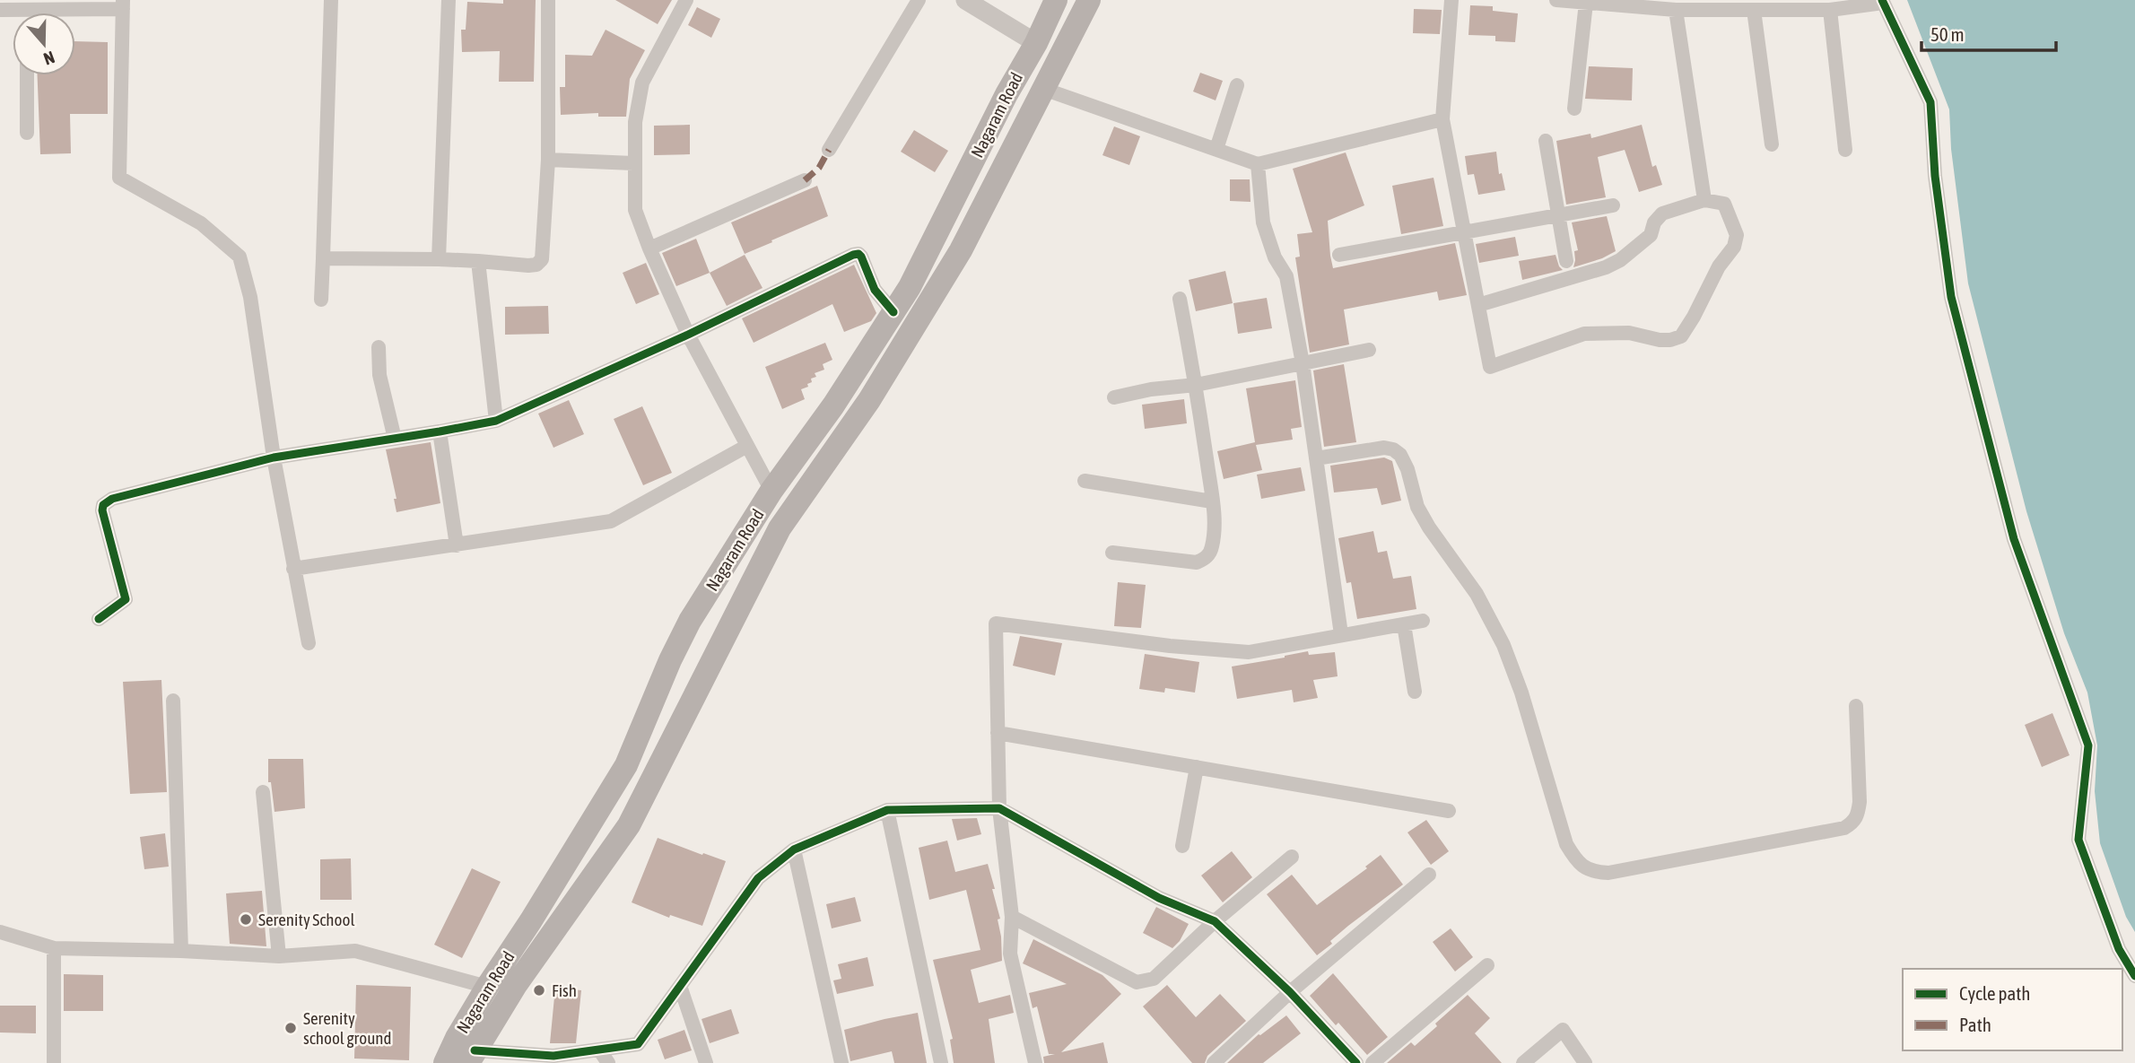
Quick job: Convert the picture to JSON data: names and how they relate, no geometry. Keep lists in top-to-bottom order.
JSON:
{
  "streets": {
    "main road": ["Nagaram Road"]
  },
  "places": ["Serenity School", "Fish", "Serenity school ground"],
  "legend": ["Cycle path", "Path"],
  "scale_bar": "50 m",
  "north": "bottom"
}
